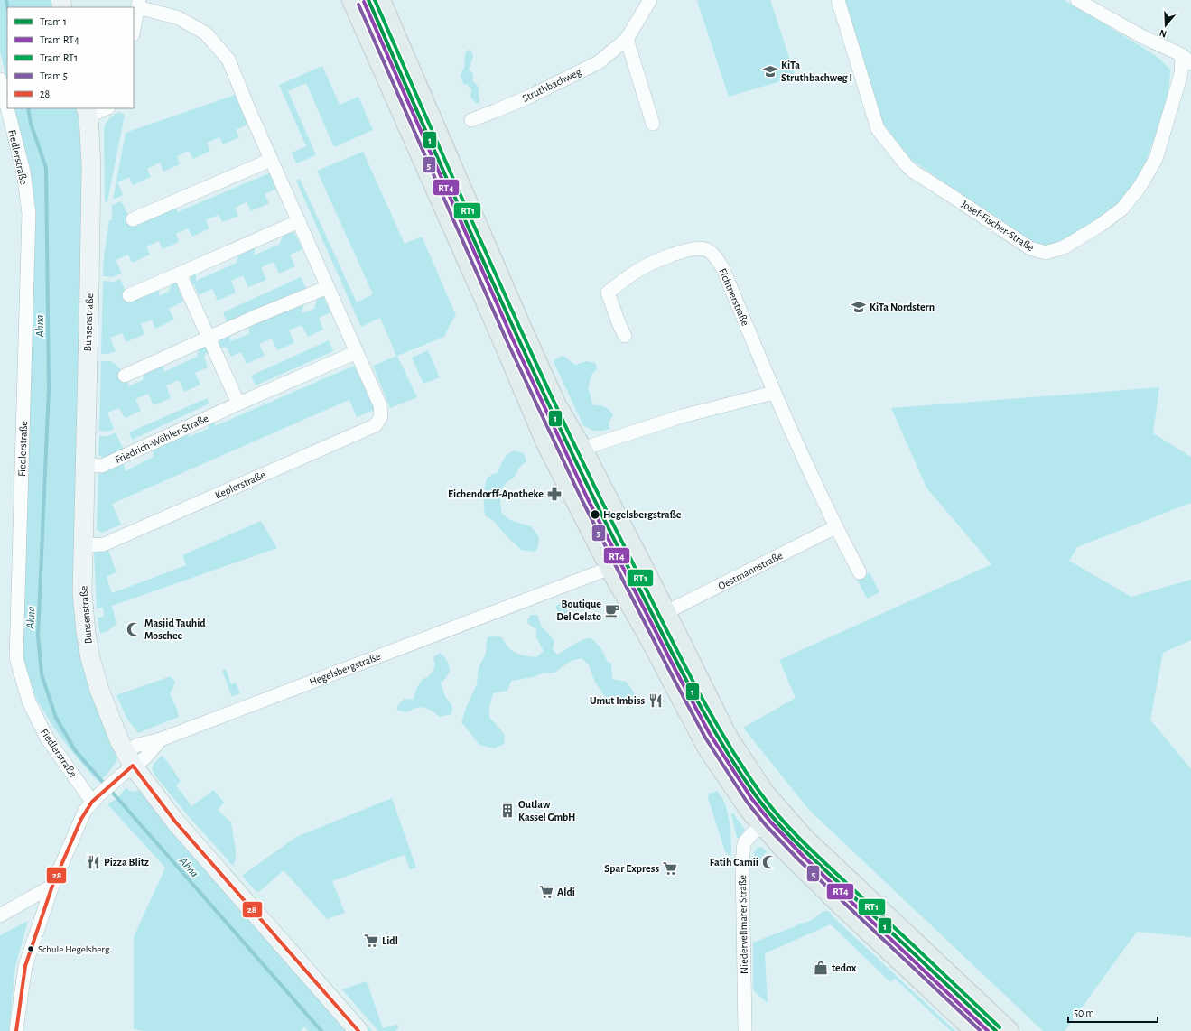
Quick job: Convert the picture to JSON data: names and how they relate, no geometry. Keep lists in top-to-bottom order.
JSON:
{
  "streets": {
    "street": [
      "Struthbachweg",
      "Fiedlerstraße",
      "Josef-Fischer-Straße",
      "Fichtnerstraße",
      "Bunsenstraße",
      "Friedrich-Wöhler-Straße",
      "Keplerstraße",
      "Oestmannstraße",
      "Hegelsbergstraße",
      "Niedervellmarer Straße"
    ]
  },
  "crossings": [
    ["Fiedlerstraße", "Hegelsbergstraße"],
    ["Fichtnerstraße", "Oestmannstraße"],
    ["Bunsenstraße", "Friedrich-Wöhler-Straße"],
    ["Bunsenstraße", "Keplerstraße"],
    ["Bunsenstraße", "Hegelsbergstraße"],
    ["Friedrich-Wöhler-Straße", "Keplerstraße"]
  ],
  "water": ["Ahna"],
  "places": {
    "school or university": ["KiTa Struthbachweg I", "KiTa Nordstern"],
    "pharmacy": ["Eichendorff-Apotheke"],
    "other": ["Hegelsbergstraße", "Schule Hegelsberg"],
    "cafe": ["Boutique Del Gelato"],
    "mosque": ["Masjid Tauhid Moschee", "Fatih Camii"],
    "restaurant": ["Umut Imbiss", "Pizza Blitz"],
    "building": ["Outlaw Kassel GmbH"],
    "supermarket": ["Spar Express", "Aldi", "Lidl"],
    "shop": ["tedox"]
  },
  "lines": [
    "tram line 1",
    "tram line RT1",
    "tram line RT4",
    "tram line 5",
    "transit line 28"
  ],
  "legend": [
    "Tram 1",
    "Tram RT4",
    "Tram RT1",
    "Tram 5",
    "28"
  ],
  "scale_bar": "50 m",
  "north": "bottom"
}
